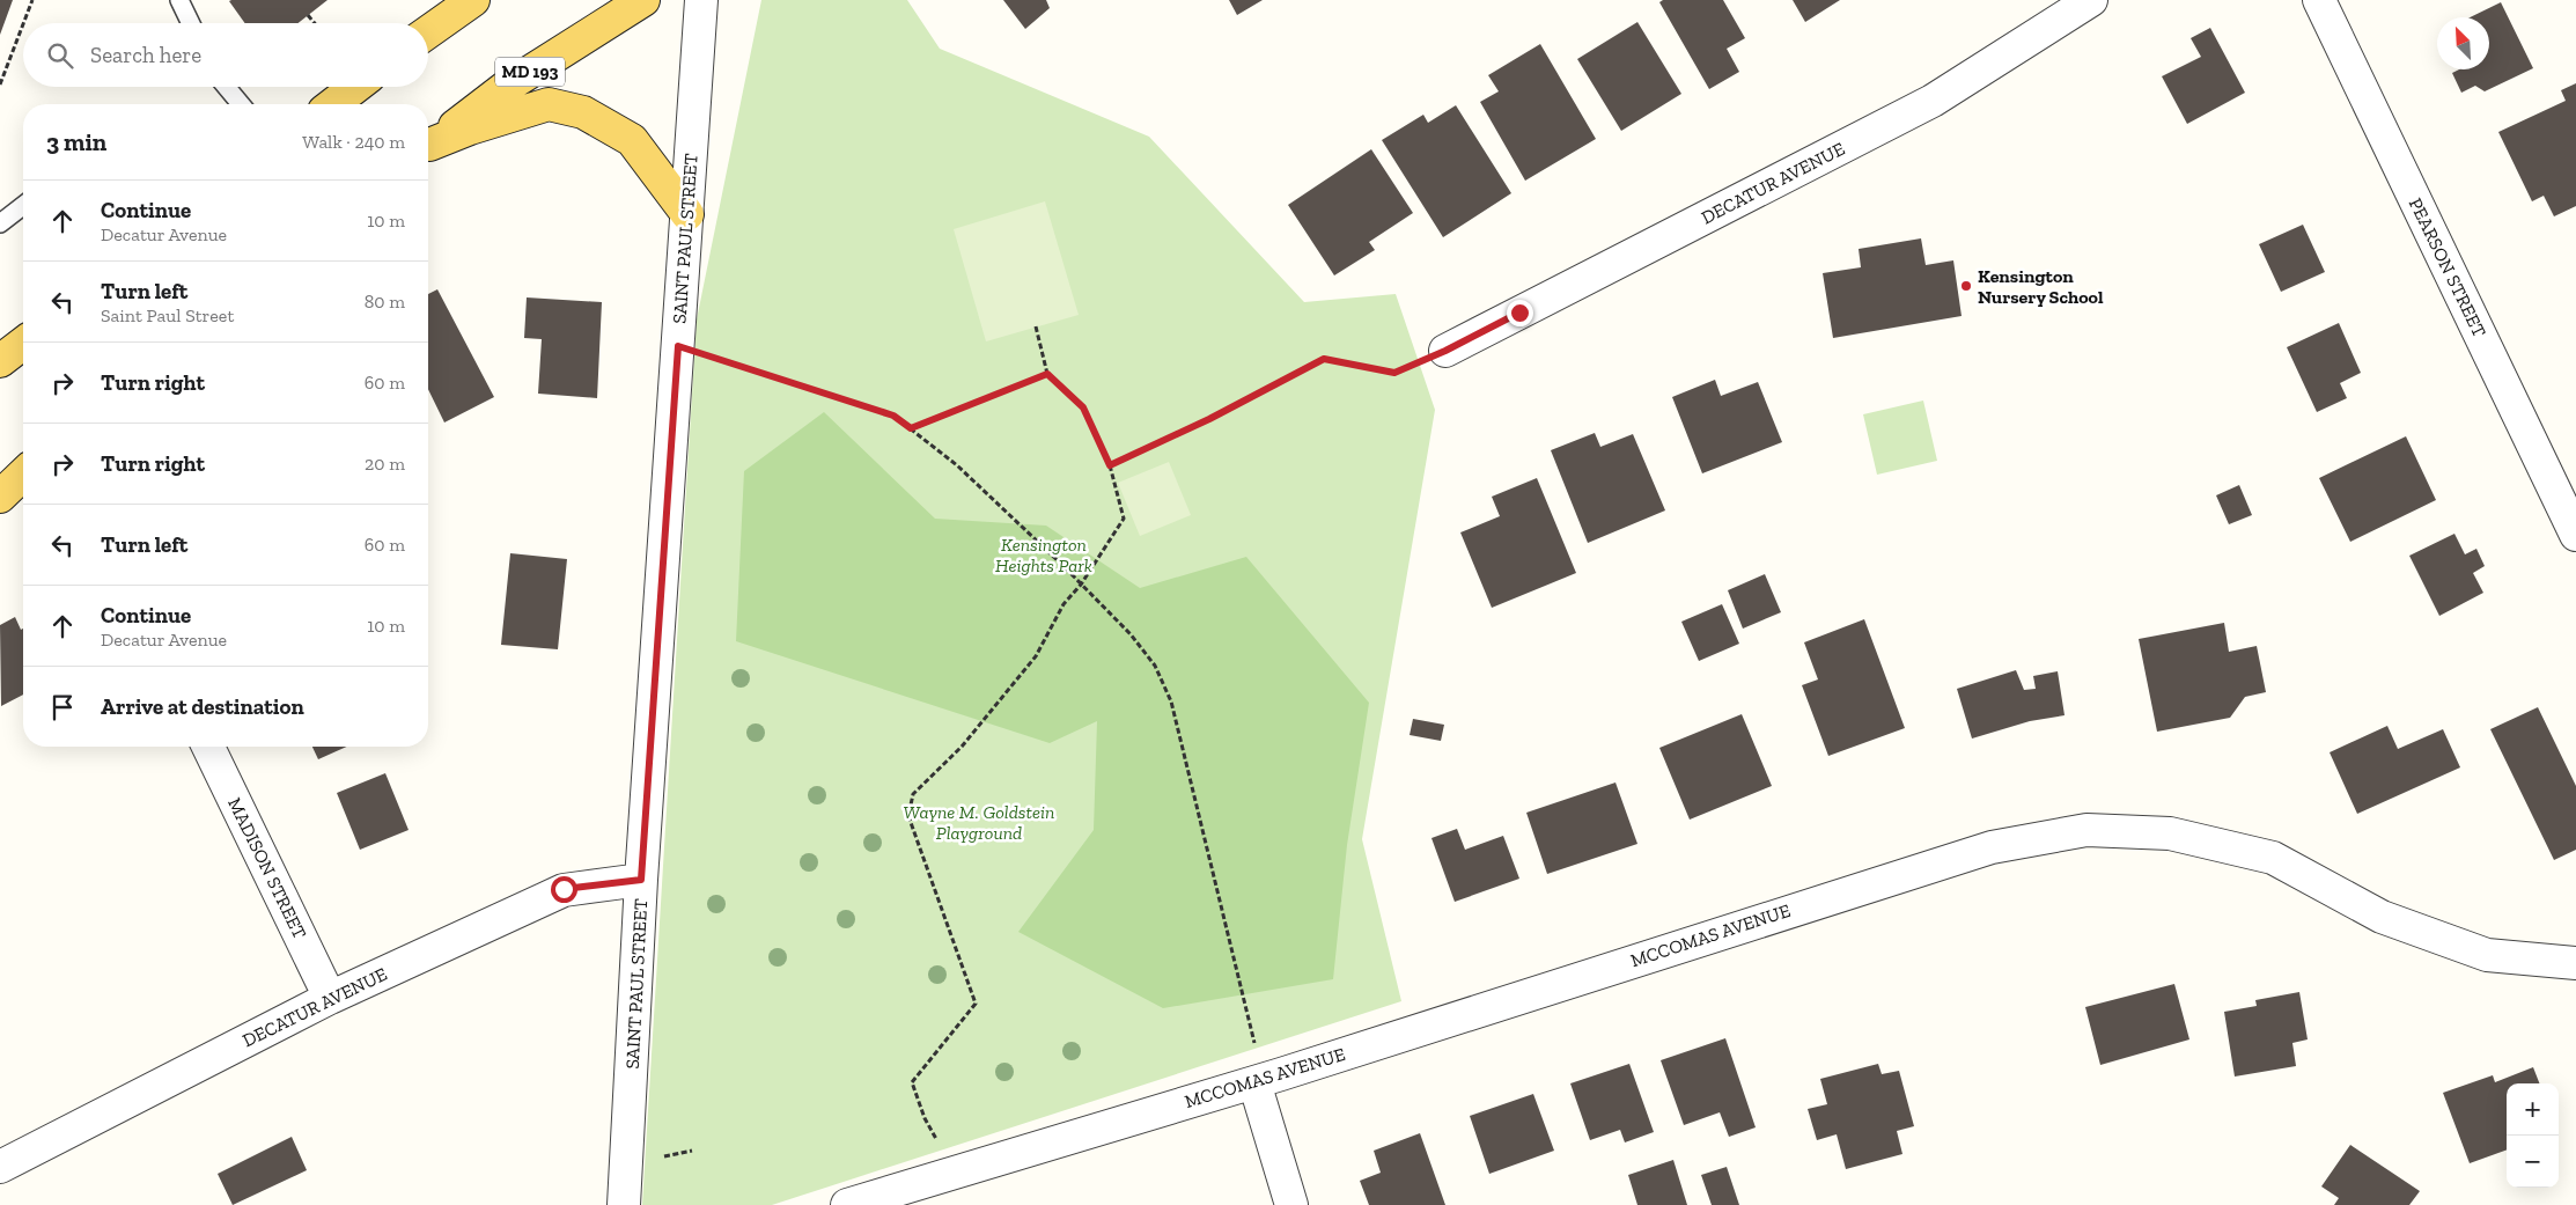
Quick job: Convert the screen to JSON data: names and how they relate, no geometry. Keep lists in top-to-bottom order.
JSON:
{
  "streets": {
    "main road": ["MD 193"],
    "street": [
      "DECATUR AVENUE",
      "SAINT PAUL STREET",
      "PEARSON STREET",
      "MADISON STREET",
      "MCCOMAS AVENUE"
    ]
  },
  "crossings": [
    ["DECATUR AVENUE", "SAINT PAUL STREET"],
    ["DECATUR AVENUE", "MADISON STREET"]
  ],
  "parks": ["Kensington Heights Park", "Wayne M. Goldstein Playground"],
  "places": ["Kensington Nursery School"],
  "north": "top left",
  "page": {
    "search": "Search here",
    "heading": ["3 min", "Walk · 240 m"],
    "list": [
      ["Continue", "Decatur Avenue", "10 m"],
      ["Turn left", "Saint Paul Street", "80 m"],
      ["Turn right", "60 m"],
      ["Turn right", "20 m"],
      ["Turn left", "60 m"],
      ["Continue", "Decatur Avenue", "10 m"],
      "Arrive at destination"
    ],
    "map_buttons": ["+", "−"]
  }
}
